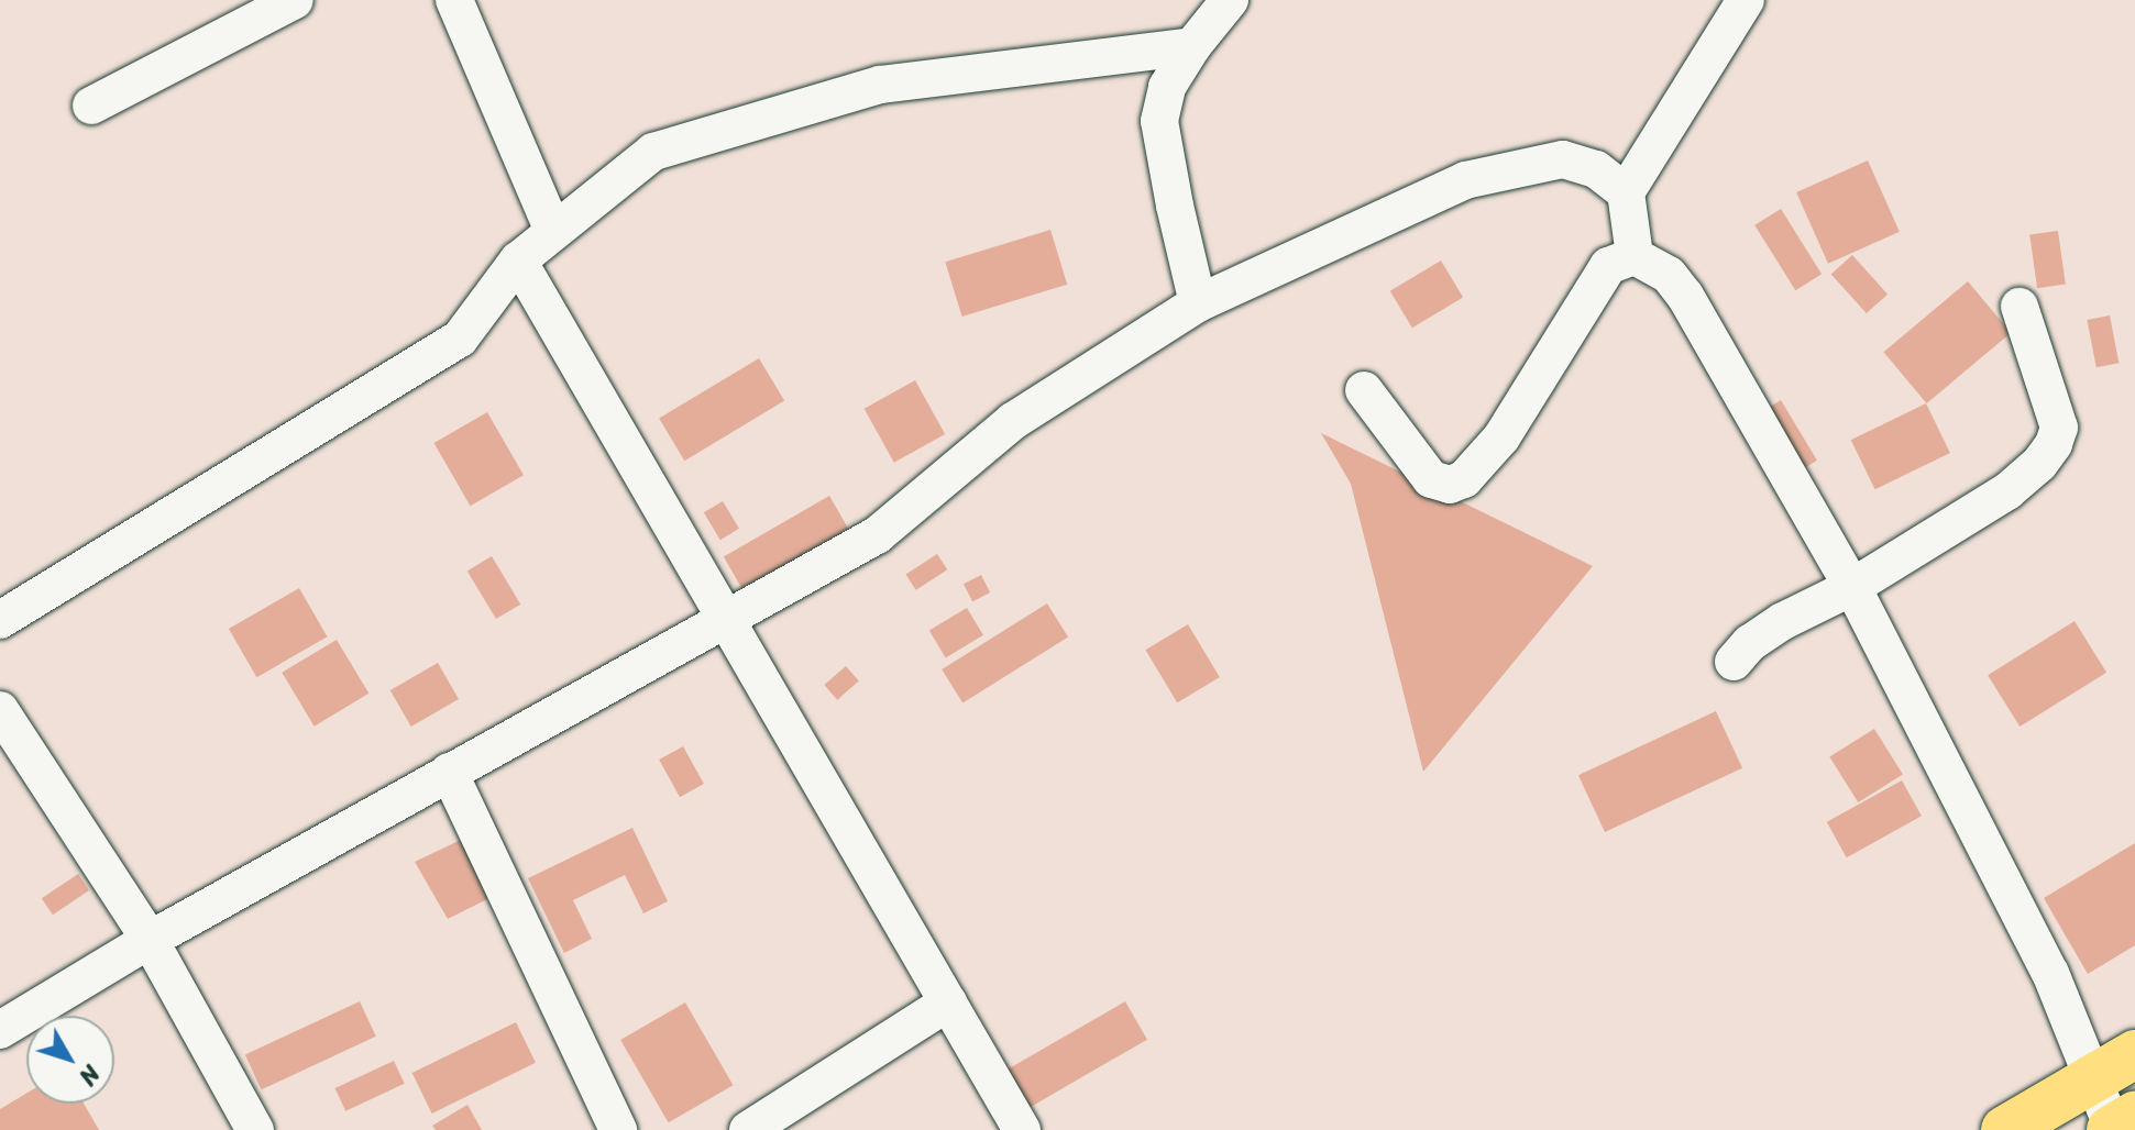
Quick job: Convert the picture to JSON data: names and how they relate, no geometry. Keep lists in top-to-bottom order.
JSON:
{
  "north": "bottom right"
}
